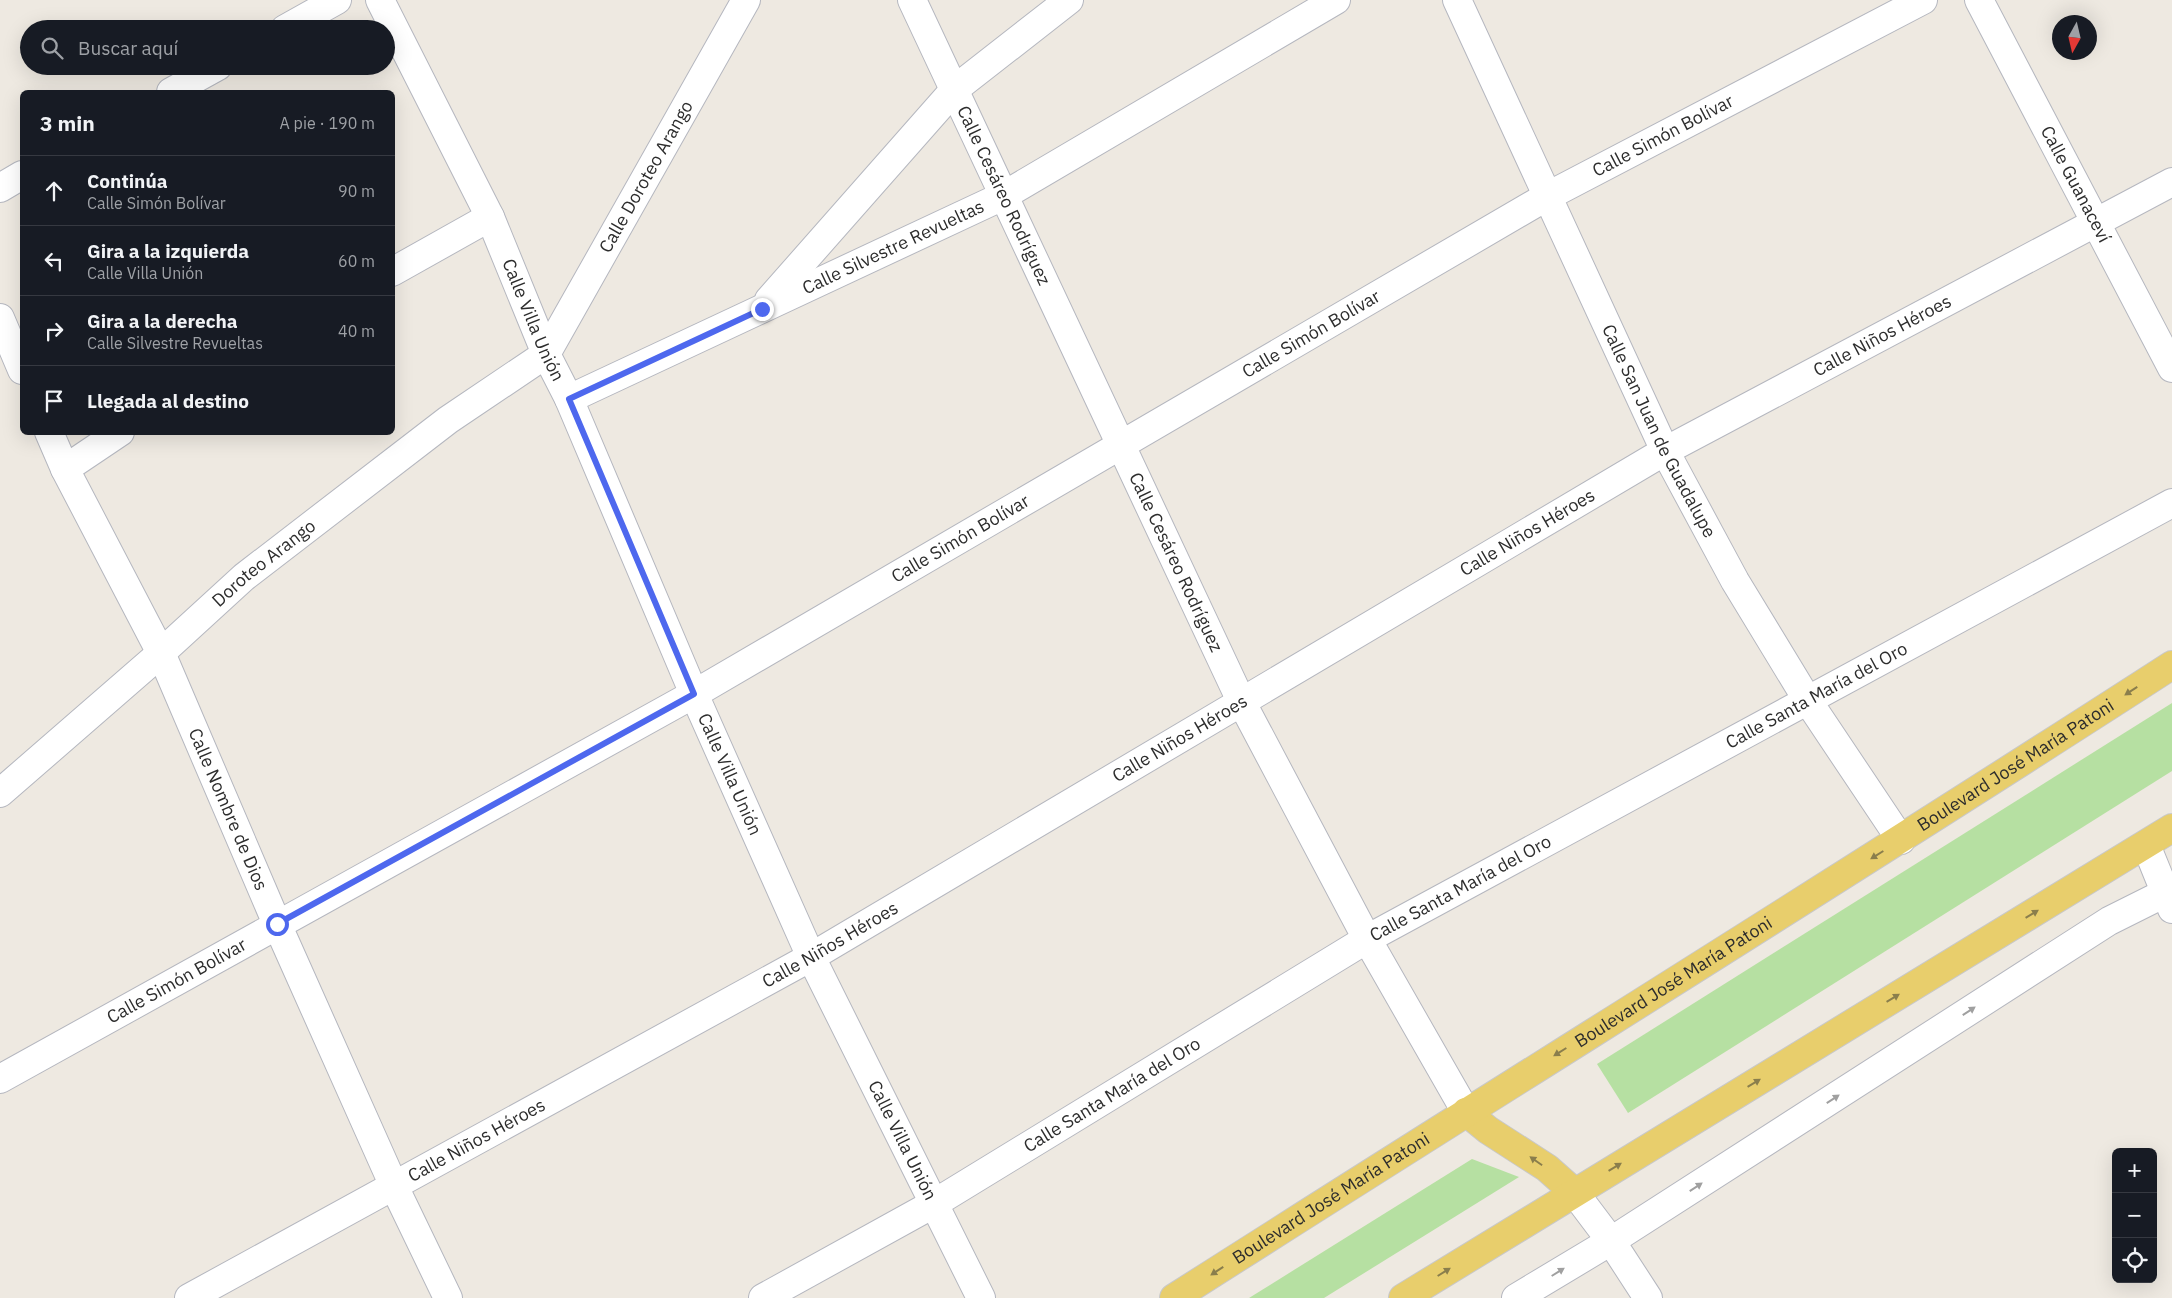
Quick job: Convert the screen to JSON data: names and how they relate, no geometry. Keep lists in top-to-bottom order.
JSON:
{
  "streets": {
    "main road": ["Boulevard José María Patoni"],
    "street": [
      "Calle Simón Bolívar",
      "Calle Doroteo Arango",
      "Calle Guanaceví",
      "Calle Cesáreo Rodríguez",
      "Calle Silvestre Revueltas",
      "Calle Villa Unión",
      "Calle Niños Héroes",
      "Calle San Juan de Guadalupe",
      "Doroteo Arango",
      "Calle Santa María del Oro",
      "Calle Nombre de Dios"
    ]
  },
  "crossings": [
    ["Calle Simón Bolívar", "Calle Cesáreo Rodríguez"],
    ["Calle Simón Bolívar", "Calle Villa Unión"],
    ["Calle Simón Bolívar", "Calle San Juan de Guadalupe"],
    ["Calle Simón Bolívar", "Calle Nombre de Dios"],
    ["Calle Doroteo Arango", "Calle Villa Unión"],
    ["Calle Doroteo Arango", "Doroteo Arango"],
    ["Calle Guanaceví", "Calle Niños Héroes"],
    ["Calle Cesáreo Rodríguez", "Calle Silvestre Revueltas"],
    ["Calle Cesáreo Rodríguez", "Calle Niños Héroes"],
    ["Calle Cesáreo Rodríguez", "Calle Santa María del Oro"],
    ["Calle Cesáreo Rodríguez", "Boulevard José María Patoni"],
    ["Calle Silvestre Revueltas", "Calle Villa Unión"],
    ["Calle Villa Unión", "Calle Niños Héroes"],
    ["Calle Villa Unión", "Doroteo Arango"],
    ["Calle Villa Unión", "Calle Santa María del Oro"],
    ["Calle Niños Héroes", "Calle San Juan de Guadalupe"],
    ["Calle Niños Héroes", "Calle Nombre de Dios"],
    ["Calle San Juan de Guadalupe", "Calle Santa María del Oro"],
    ["Calle San Juan de Guadalupe", "Boulevard José María Patoni"],
    ["Doroteo Arango", "Calle Nombre de Dios"]
  ],
  "north": "bottom",
  "page": {
    "search": "Buscar aquí",
    "heading": ["3 min", "A pie · 190 m"],
    "list": [
      ["Continúa", "Calle Simón Bolívar", "90 m"],
      ["Gira a la izquierda", "Calle Villa Unión", "60 m"],
      ["Gira a la derecha", "Calle Silvestre Revueltas", "40 m"],
      "Llegada al destino"
    ],
    "map_buttons": ["+", "−"]
  }
}
